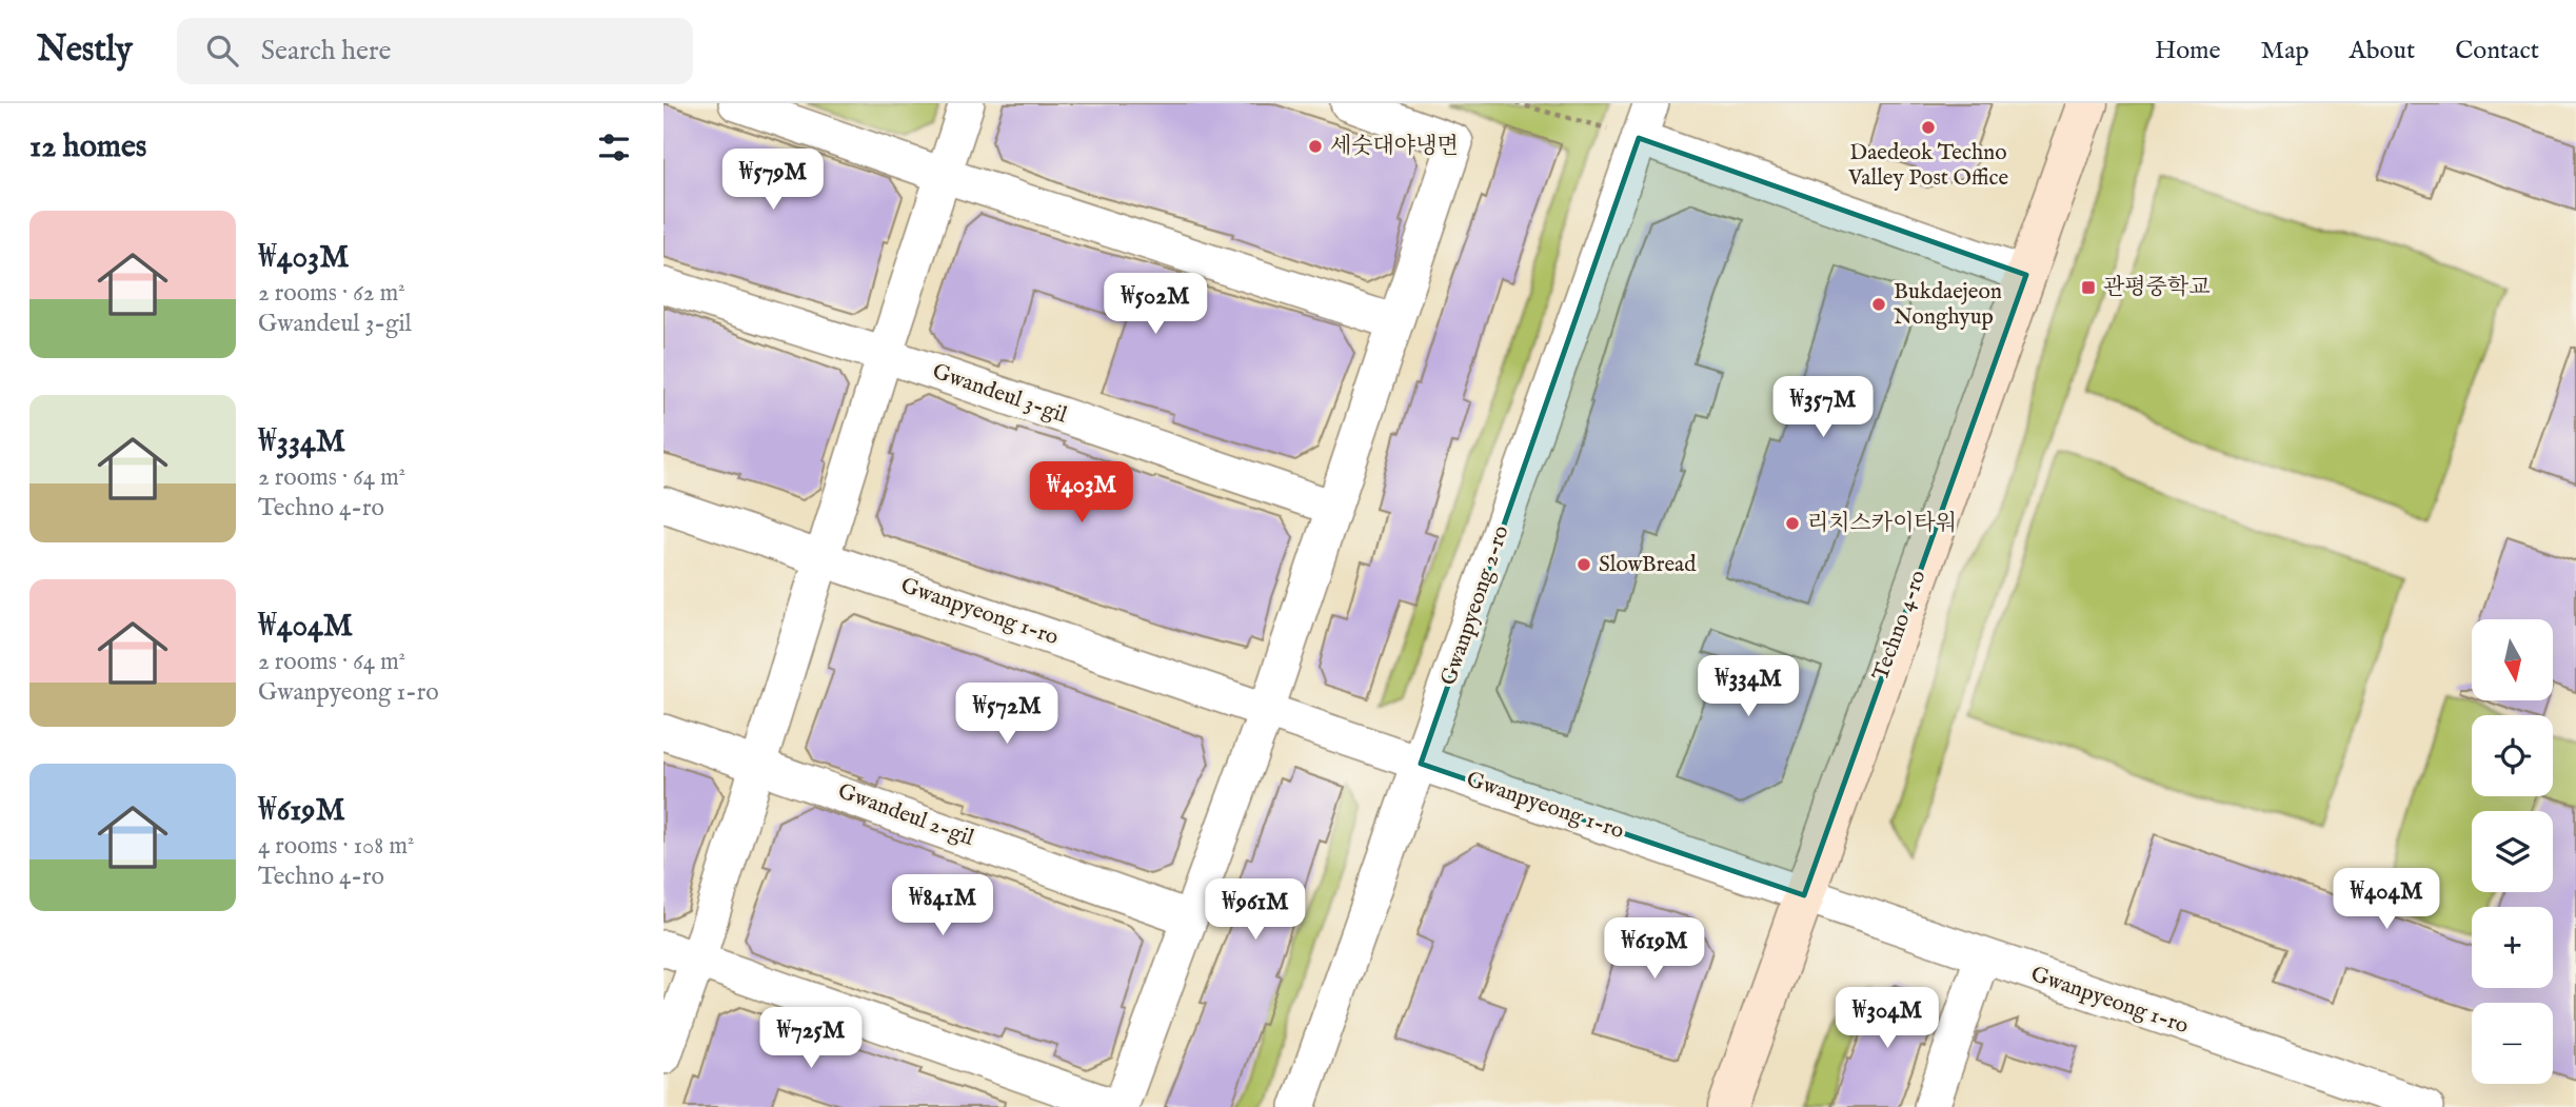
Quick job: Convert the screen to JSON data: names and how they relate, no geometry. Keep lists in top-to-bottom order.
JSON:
{
  "streets": {
    "main road": ["Techno 4-ro"],
    "street": [
      "Gwandeul 3-gil",
      "Gwanpyeong 2-ro",
      "Gwanpyeong 1-ro",
      "Gwandeul 2-gil"
    ]
  },
  "crossings": [
    ["Gwanpyeong 2-ro", "Gwanpyeong 1-ro"],
    ["Gwanpyeong 1-ro", "Techno 4-ro"]
  ],
  "places": {
    "other": [
      "Daedeok Techno Valley Post Office",
      "세숫대야냉면",
      "Bukdaejeon Nonghyup",
      "리치스카이타워",
      "SlowBread"
    ],
    "transit": ["관평중학교"]
  },
  "north": "bottom",
  "page": {
    "header": "Nestly",
    "search": "Search here",
    "nav": [
      "Home",
      "Map",
      "About",
      "Contact"
    ],
    "heading": "12 homes",
    "price": [
      "₩579M",
      "₩502M",
      "₩357M",
      "₩403M",
      "₩334M",
      "₩572M",
      "₩404M",
      "₩841M",
      "₩961M",
      "₩619M",
      "₩304M",
      "₩725M"
    ],
    "list": [
      {
        "name": "₩403M",
        "note": "2 rooms · 62 m² · Gwandeul 3-gil"
      },
      {
        "name": "₩334M",
        "note": "2 rooms · 64 m² · Techno 4-ro"
      },
      {
        "name": "₩404M",
        "note": "2 rooms · 64 m² · Gwanpyeong 1-ro"
      },
      {
        "name": "₩619M",
        "note": "4 rooms · 108 m² · Techno 4-ro"
      }
    ],
    "map_buttons": ["+", "−"]
  }
}
